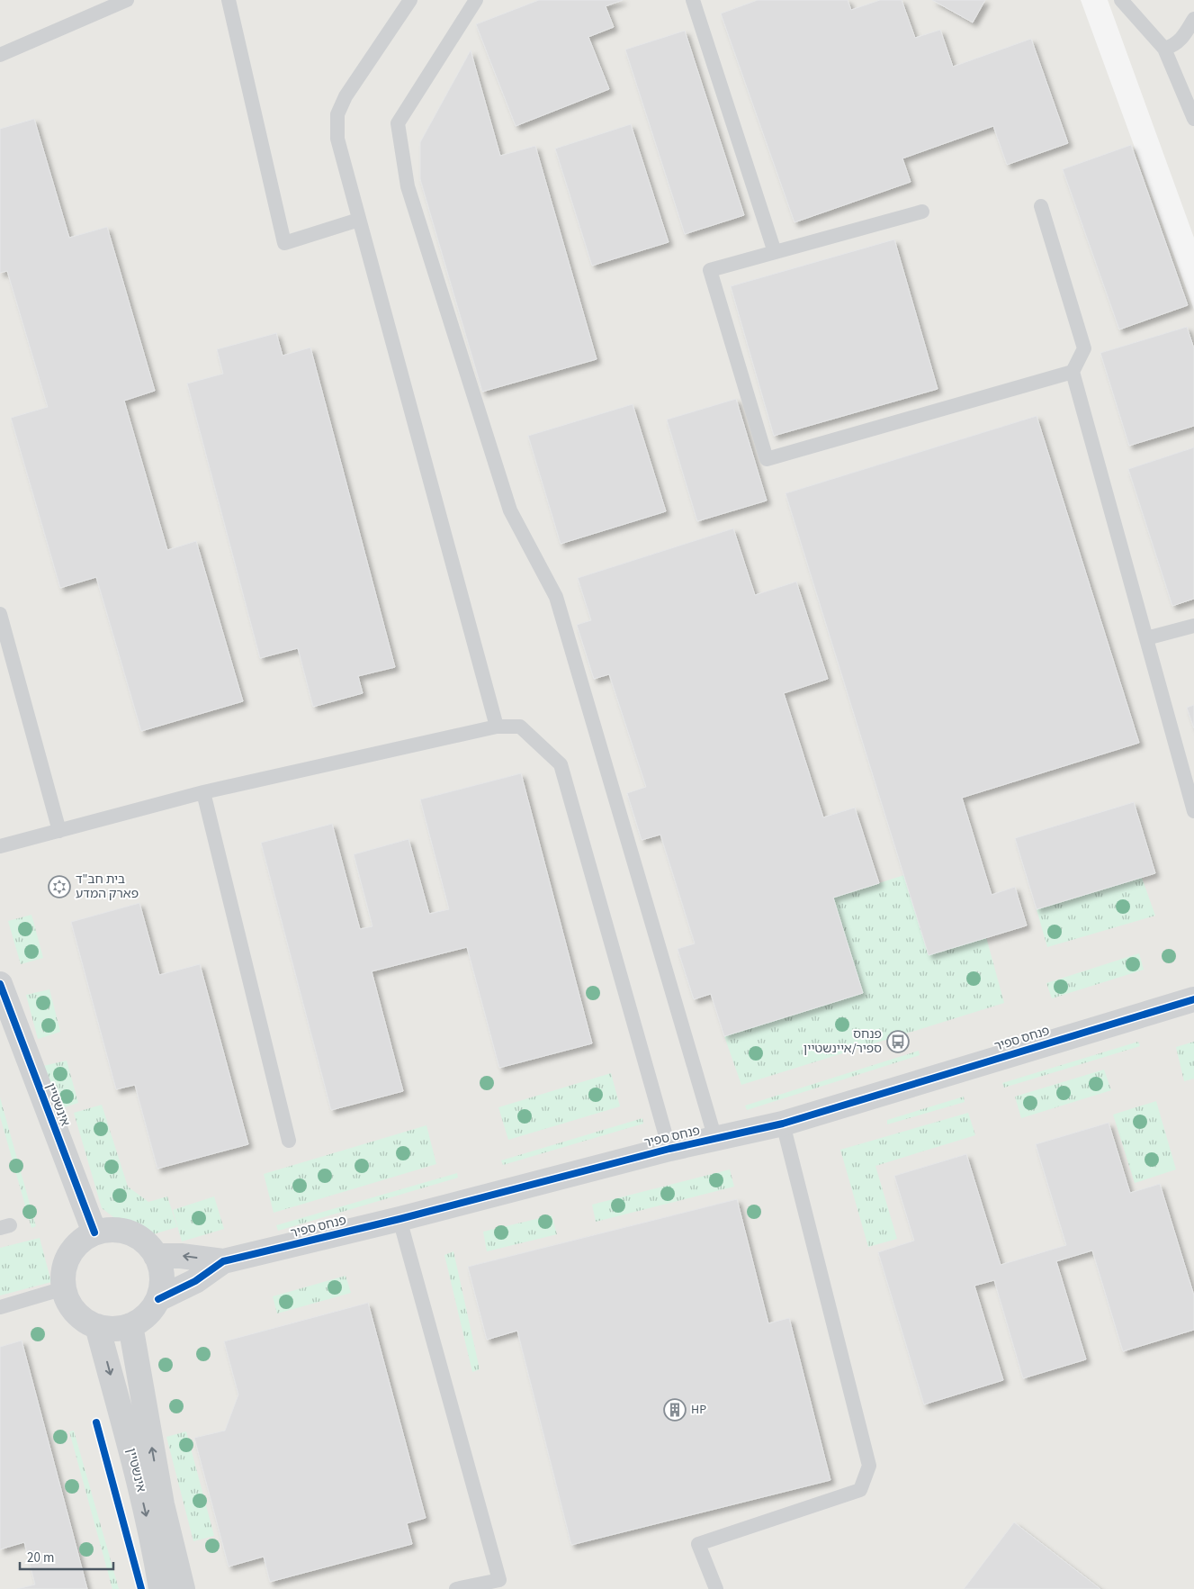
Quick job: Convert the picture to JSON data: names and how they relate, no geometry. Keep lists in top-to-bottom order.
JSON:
{
  "streets": {
    "street": ["פנחס ספיר", "אינשטיין"]
  },
  "crossings": [
    ["פנחס ספיר", "אינשטיין"]
  ],
  "places": {
    "synagogue": ["בית חב\"ד פארק המדע"],
    "bus stop": ["פנחס ספיר/איינשטיין"],
    "building": ["HP"]
  },
  "scale_bar": "20 m"
}
